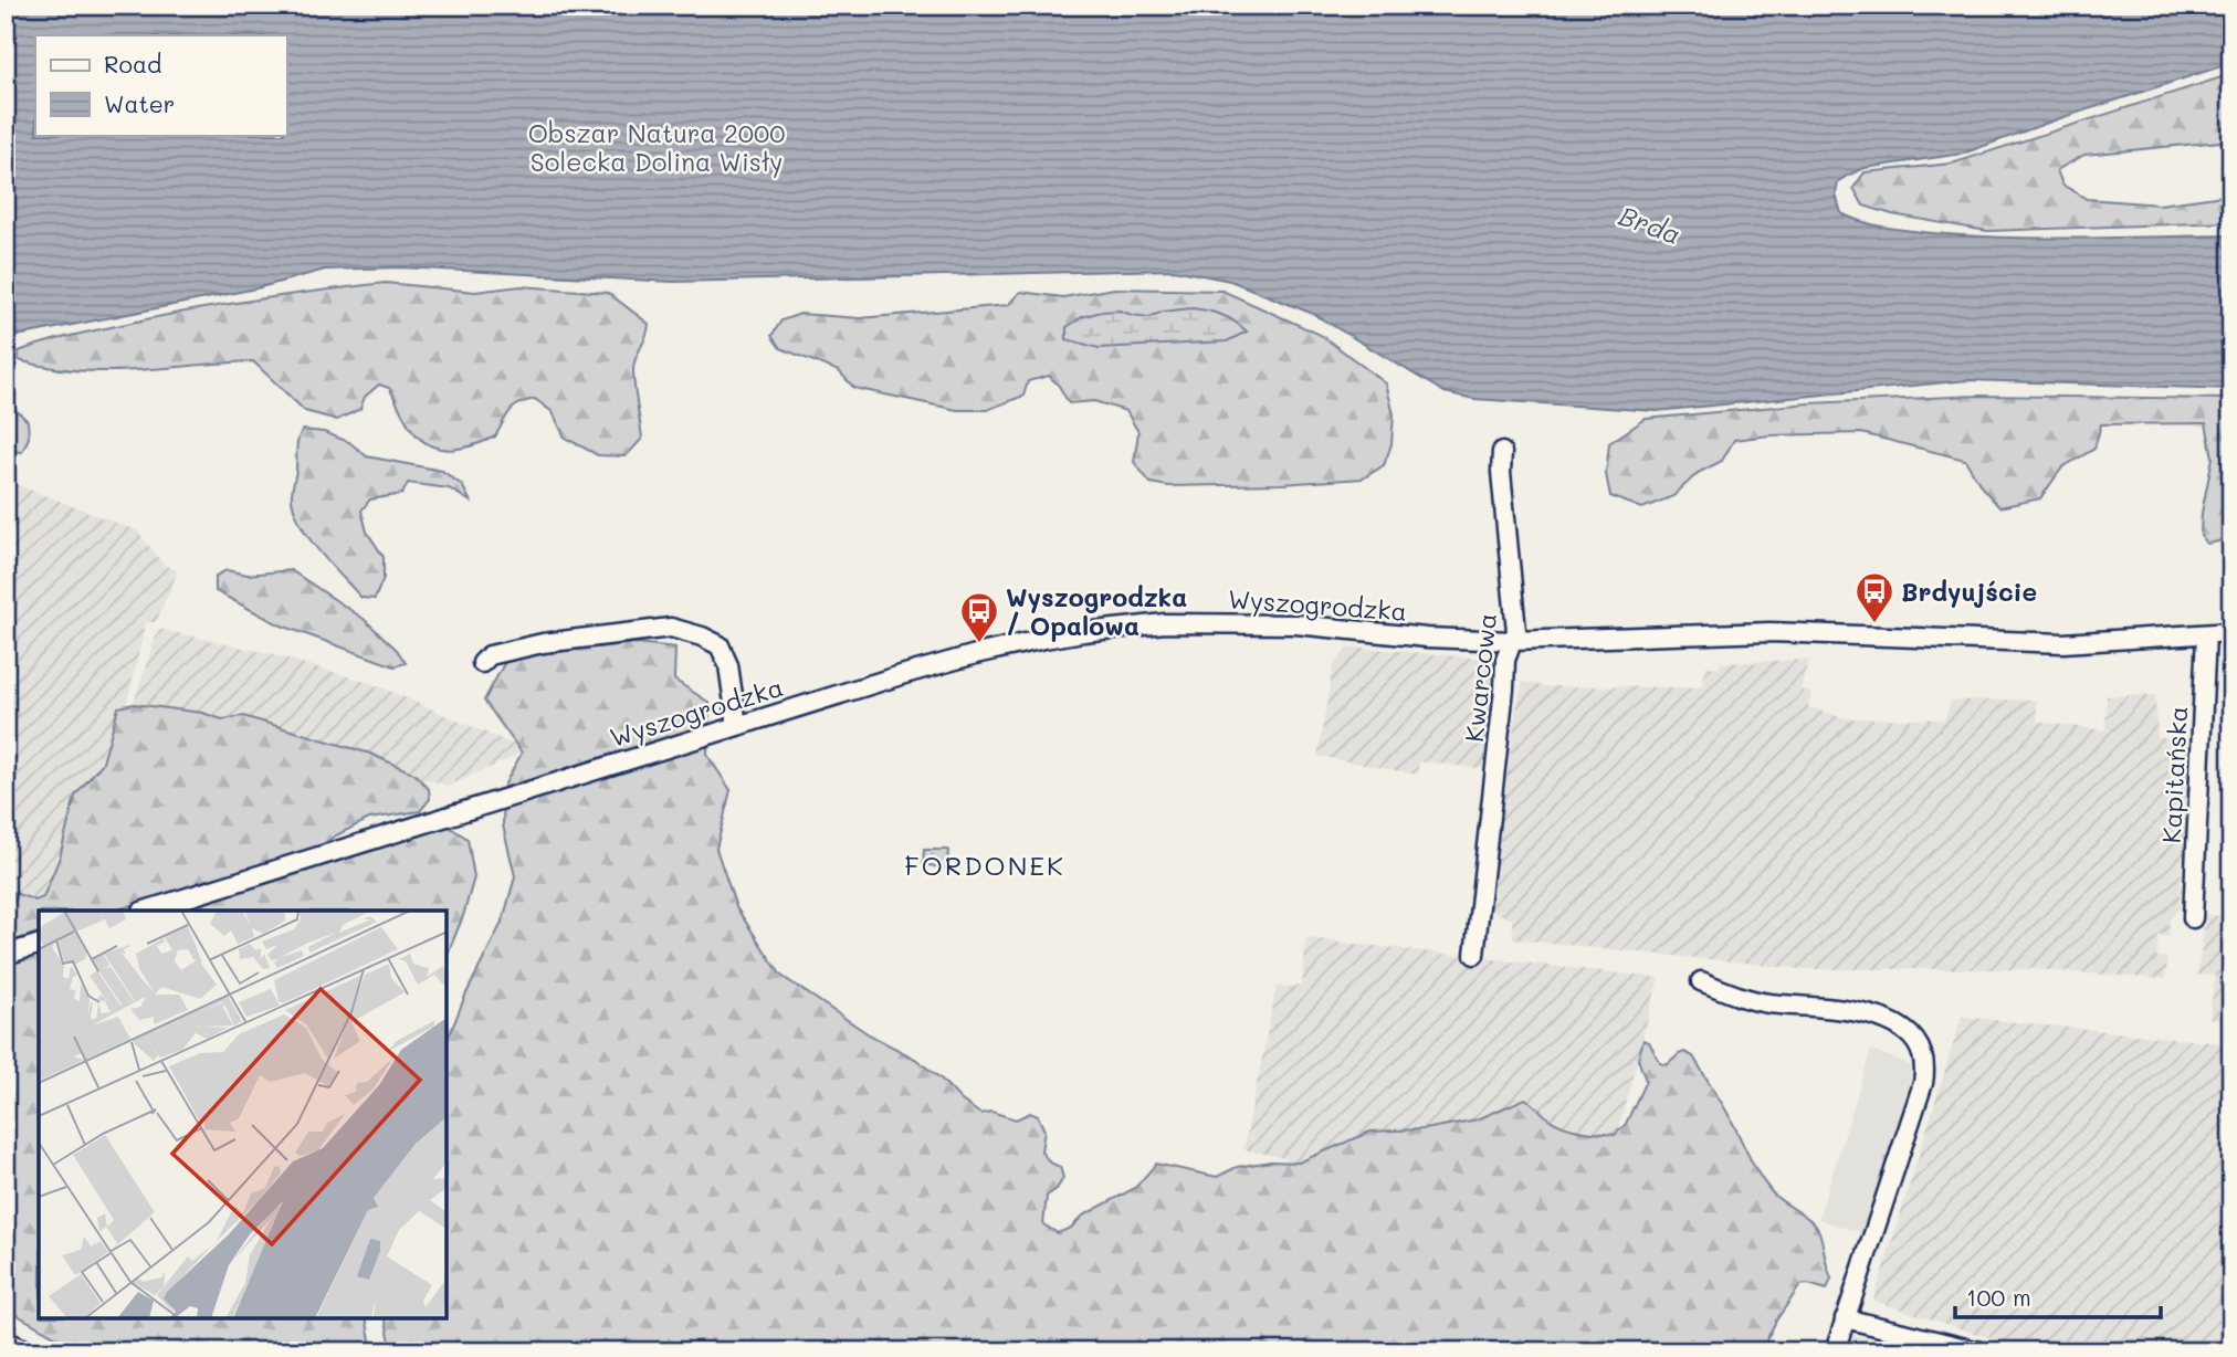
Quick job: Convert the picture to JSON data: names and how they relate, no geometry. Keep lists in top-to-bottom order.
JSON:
{
  "streets": {
    "street": ["Wyszogrodzka", "Kwarcowa", "Kapitańska"]
  },
  "crossings": [
    ["Wyszogrodzka", "Kwarcowa"],
    ["Wyszogrodzka", "Kapitańska"]
  ],
  "districts": ["FORDONEK"],
  "water": ["Brda"],
  "parks": ["Obszar Natura 2000 Solecka Dolina Wisły"],
  "places": {
    "bus stop": ["Brdyujście", "Wyszogrodzka / Opalowa"]
  },
  "legend": ["Road", "Water"],
  "scale_bar": "100 m"
}
